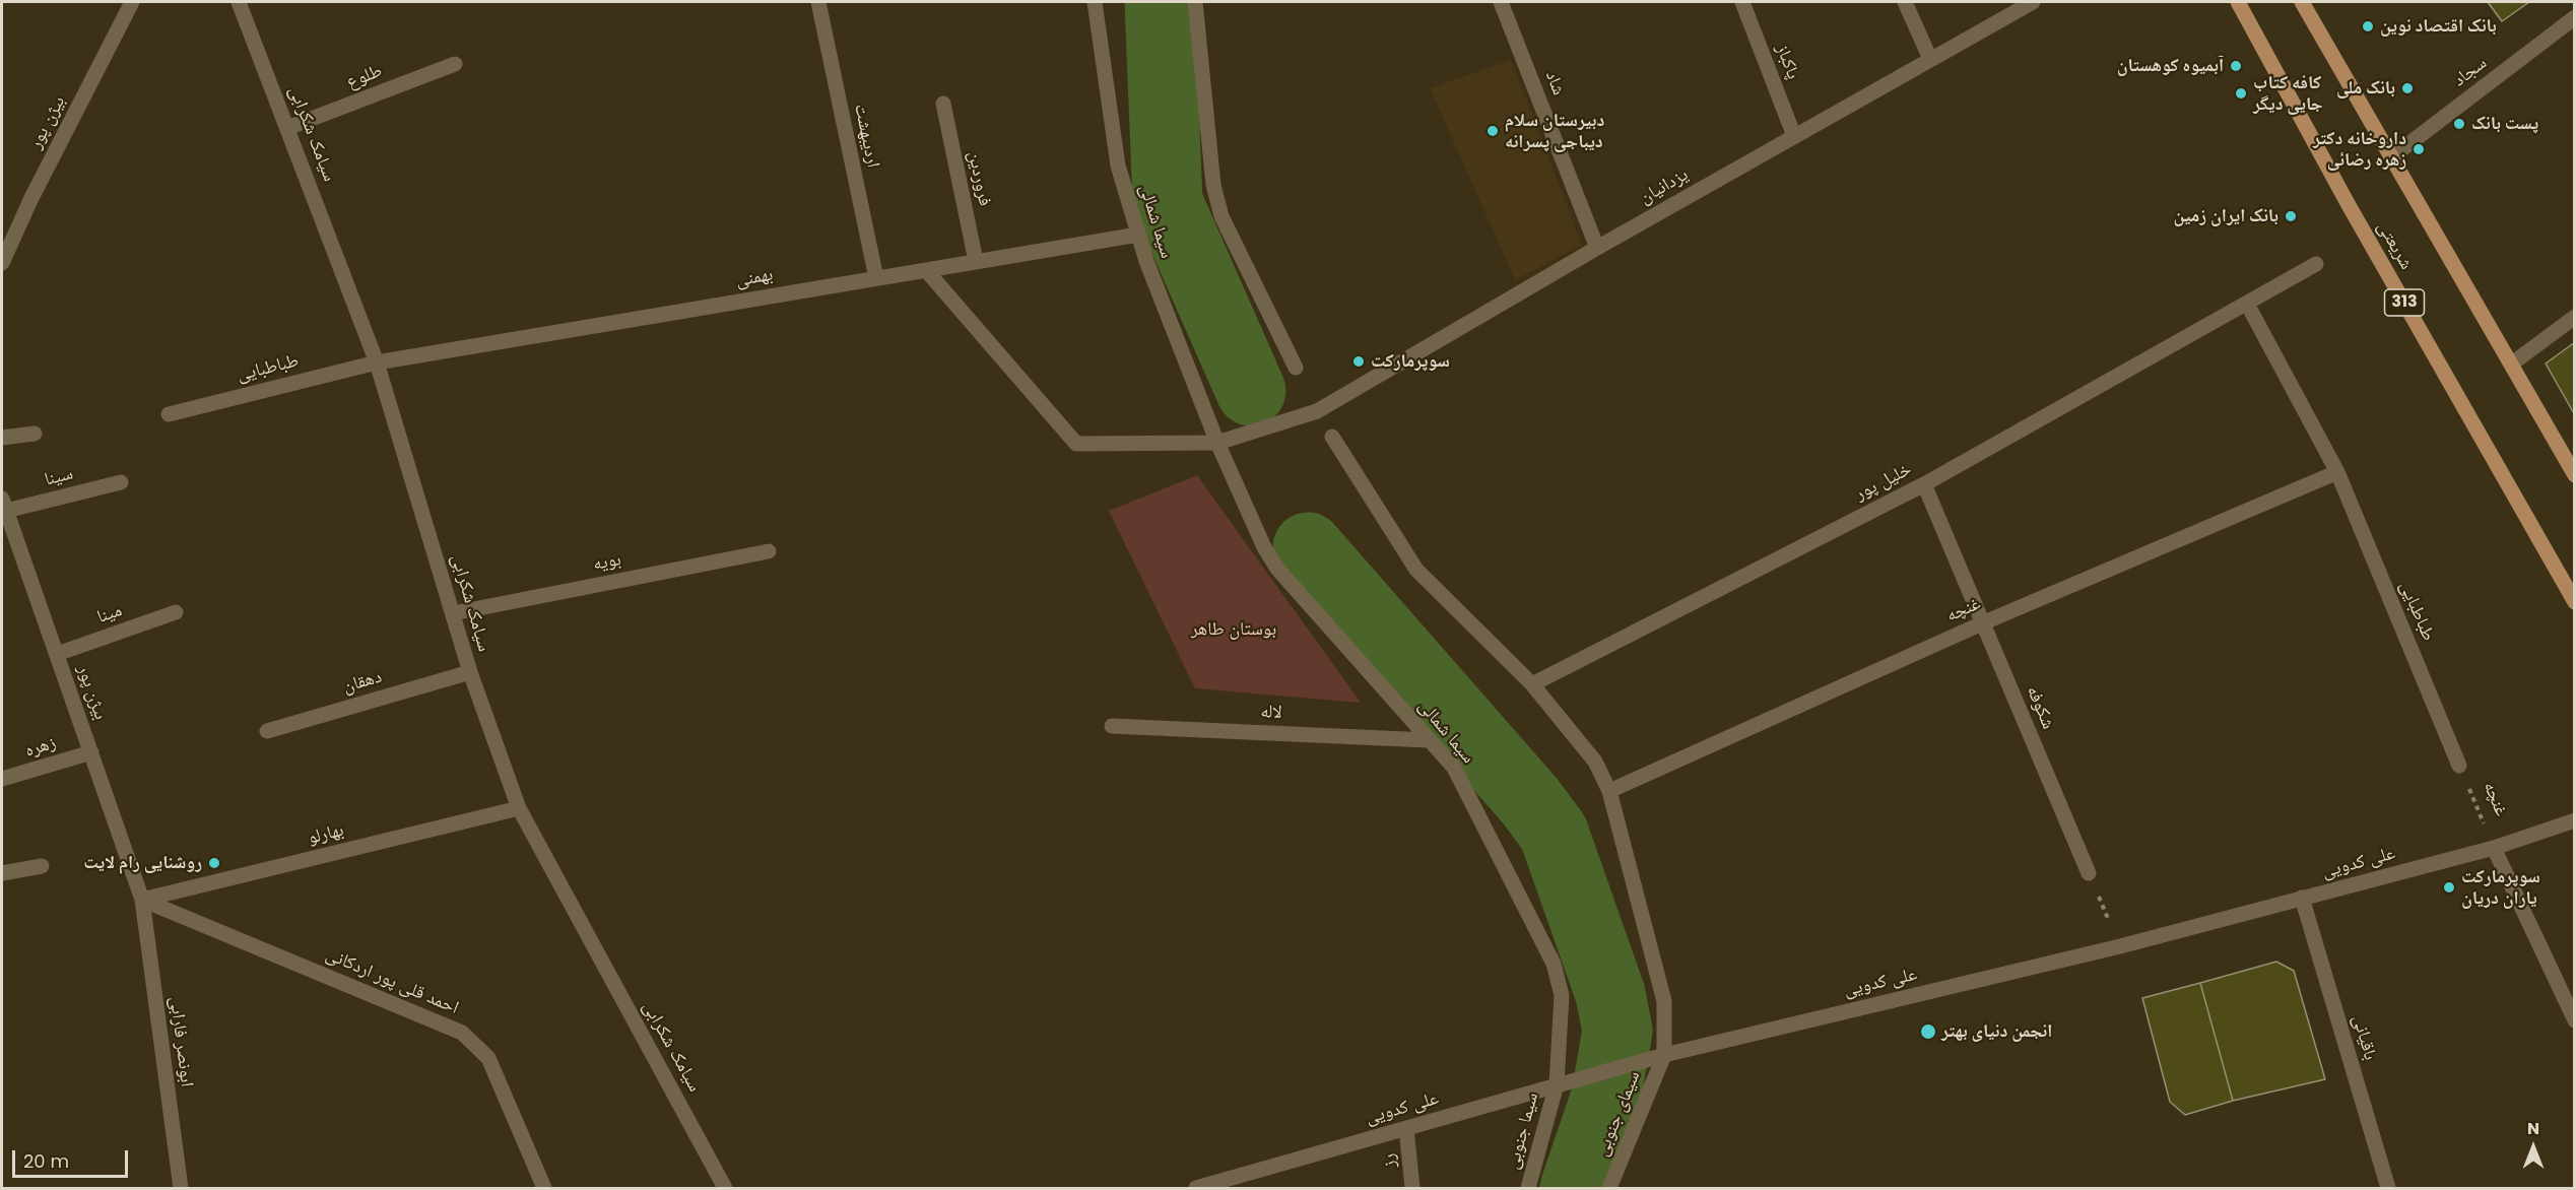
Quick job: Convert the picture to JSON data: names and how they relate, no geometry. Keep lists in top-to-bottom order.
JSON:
{
  "streets": {
    "main road": ["شریعتی", "313"],
    "street": [
      "پاکباز",
      "سجاد",
      "طلوع",
      "شاد",
      "بیژن پور",
      "سیامک شکرابی",
      "اردیبهشت",
      "فروردین",
      "یزدانیان",
      "سیما شمالی",
      "بهمنی",
      "طباطبایی",
      "سینا",
      "خلیل‌ پور",
      "بویه",
      "غنچه",
      "مینا",
      "دهقان",
      "شکوفه",
      "لاله",
      "زهره",
      "بهارلو",
      "علی کدویی",
      "احمد قلی پور اردکانی",
      "باقیانی",
      "ابونصر فارابی",
      "سیمای جنوبی",
      "سیما جنوبی",
      "رز"
    ]
  },
  "crossings": [
    ["پاکباز", "یزدانیان"],
    ["طلوع", "سیامک شکرابی"],
    ["شاد", "یزدانیان"],
    ["بیژن پور", "سینا"],
    ["بیژن پور", "مینا"],
    ["بیژن پور", "زهره"],
    ["بیژن پور", "بهارلو"],
    ["بیژن پور", "احمد قلی پور اردکانی"],
    ["بیژن پور", "ابونصر فارابی"],
    ["سیامک شکرابی", "بهمنی"],
    ["سیامک شکرابی", "طباطبایی"],
    ["سیامک شکرابی", "بویه"],
    ["سیامک شکرابی", "دهقان"],
    ["سیامک شکرابی", "بهارلو"],
    ["اردیبهشت", "بهمنی"],
    ["فروردین", "بهمنی"],
    ["یزدانیان", "سیما شمالی"],
    ["سیما شمالی", "بهمنی"],
    ["سیما شمالی", "لاله"],
    ["سیما شمالی", "علی کدویی"],
    ["سیما شمالی", "سیما جنوبی"],
    ["بهمنی", "طباطبایی"],
    ["طباطبایی", "غنچه"],
    ["خلیل‌ پور", "شکوفه"],
    ["غنچه", "شکوفه"],
    ["غنچه", "علی کدویی"],
    ["بهارلو", "احمد قلی پور اردکانی"],
    ["بهارلو", "ابونصر فارابی"],
    ["علی کدویی", "باقیانی"],
    ["علی کدویی", "سیمای جنوبی"],
    ["علی کدویی", "سیما جنوبی"],
    ["علی کدویی", "رز"],
    ["احمد قلی پور اردکانی", "ابونصر فارابی"]
  ],
  "parks": ["بوستان طاهر"],
  "places": [
    "بانک اقتصاد نوین",
    "آبمیوه کوهستان",
    "بانک ملی",
    "کافه کتاب جایی دیگر",
    "پست بانک",
    "دبیرستان سلام دیباجی پسرانه",
    "داروخانه دکتر زهره رضائی",
    "بانک ایران زمین",
    "سوپرمارکت",
    "روشنایی رام لایت",
    "سوپرمارکت یاران دریان",
    "انجمن دنیای بهتر"
  ],
  "scale_bar": "20 m",
  "north": "top"
}
